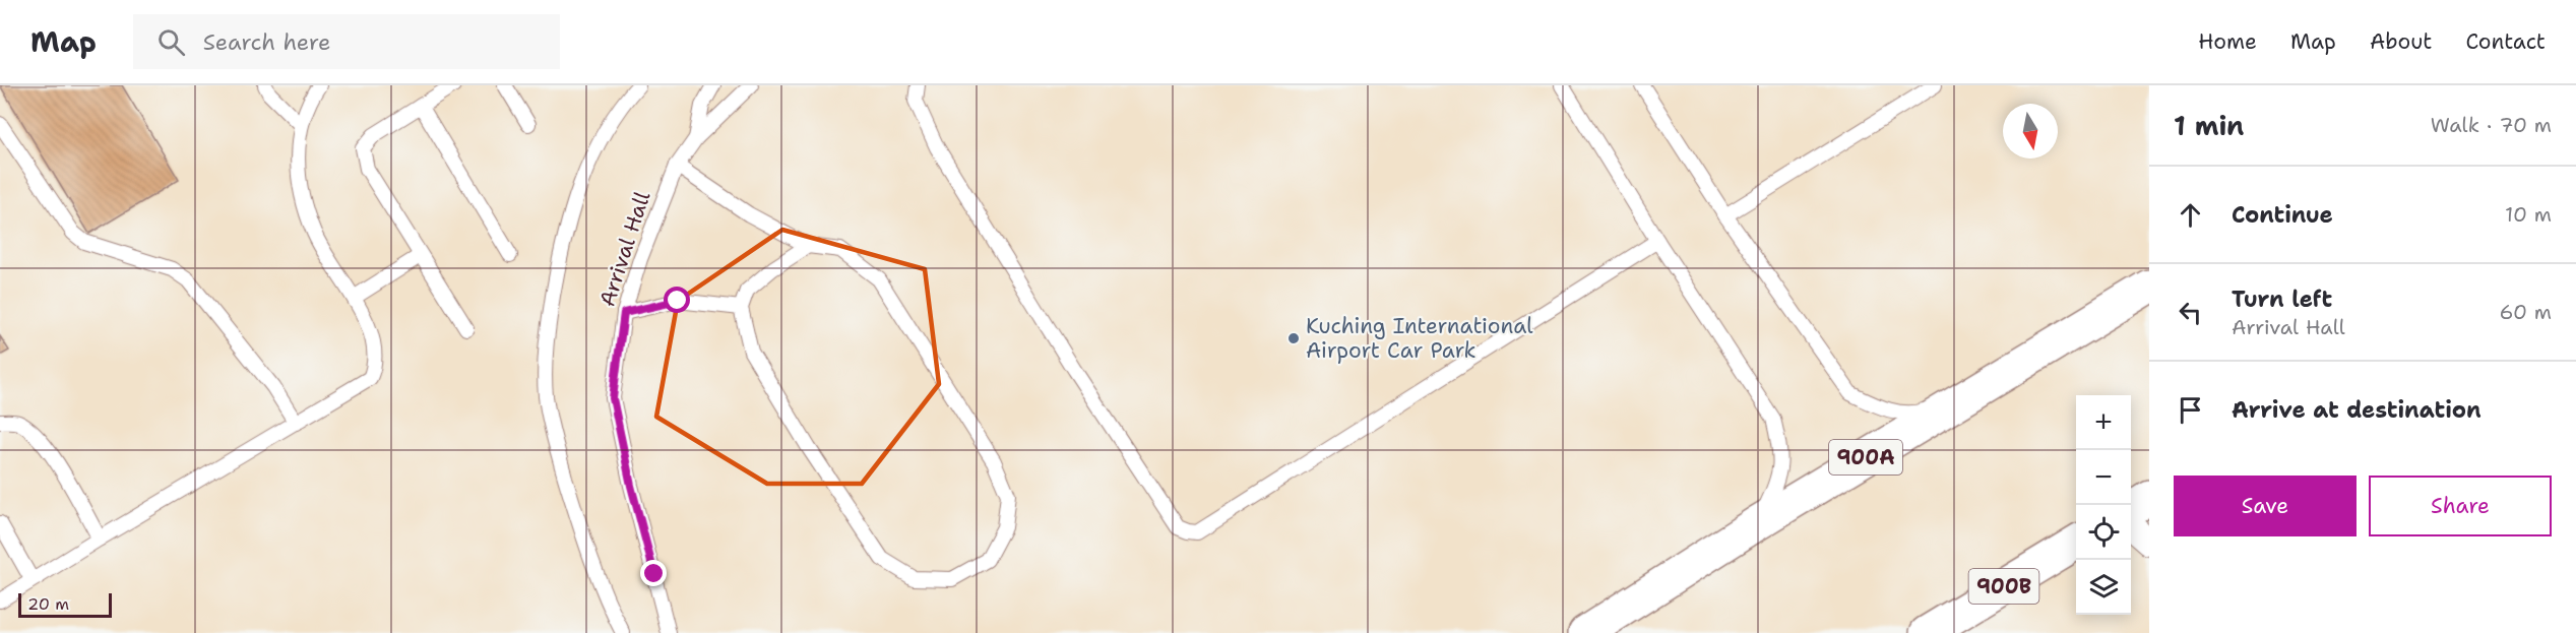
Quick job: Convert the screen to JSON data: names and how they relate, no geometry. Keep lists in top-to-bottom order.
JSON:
{
  "streets": {
    "highway": ["900A", "900B"],
    "lane": ["Arrival Hall"]
  },
  "places": ["Kuching International Airport Car Park"],
  "scale_bar": "20 m",
  "north": "bottom",
  "page": {
    "header": "Map",
    "search": "Search here",
    "nav": [
      "Home",
      "Map",
      "About",
      "Contact"
    ],
    "heading": ["1 min", "Walk · 70 m"],
    "list": [
      ["Continue", "10 m"],
      ["Turn left", "Arrival Hall", "60 m"],
      "Arrive at destination"
    ],
    "map_buttons": ["+", "−"],
    "buttons": ["Save", "Share"],
    "scale": "20 m"
  }
}
